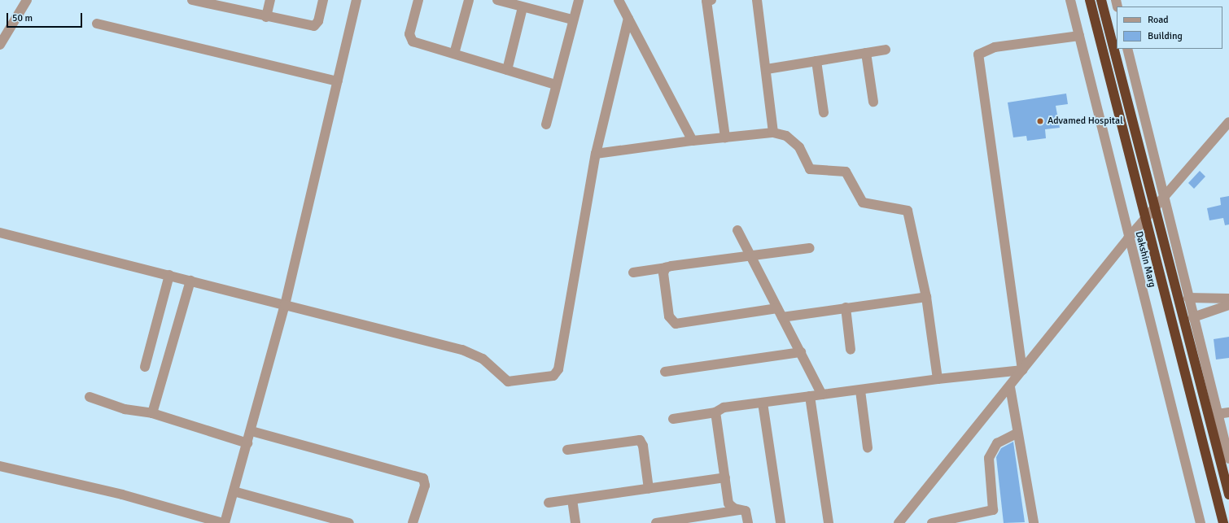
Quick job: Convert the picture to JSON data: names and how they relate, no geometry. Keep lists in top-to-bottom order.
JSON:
{
  "streets": {
    "street": ["Dakshin Marg"]
  },
  "places": ["Advamed Hospital"],
  "legend": ["Road", "Building"],
  "scale_bar": "50 m"
}
